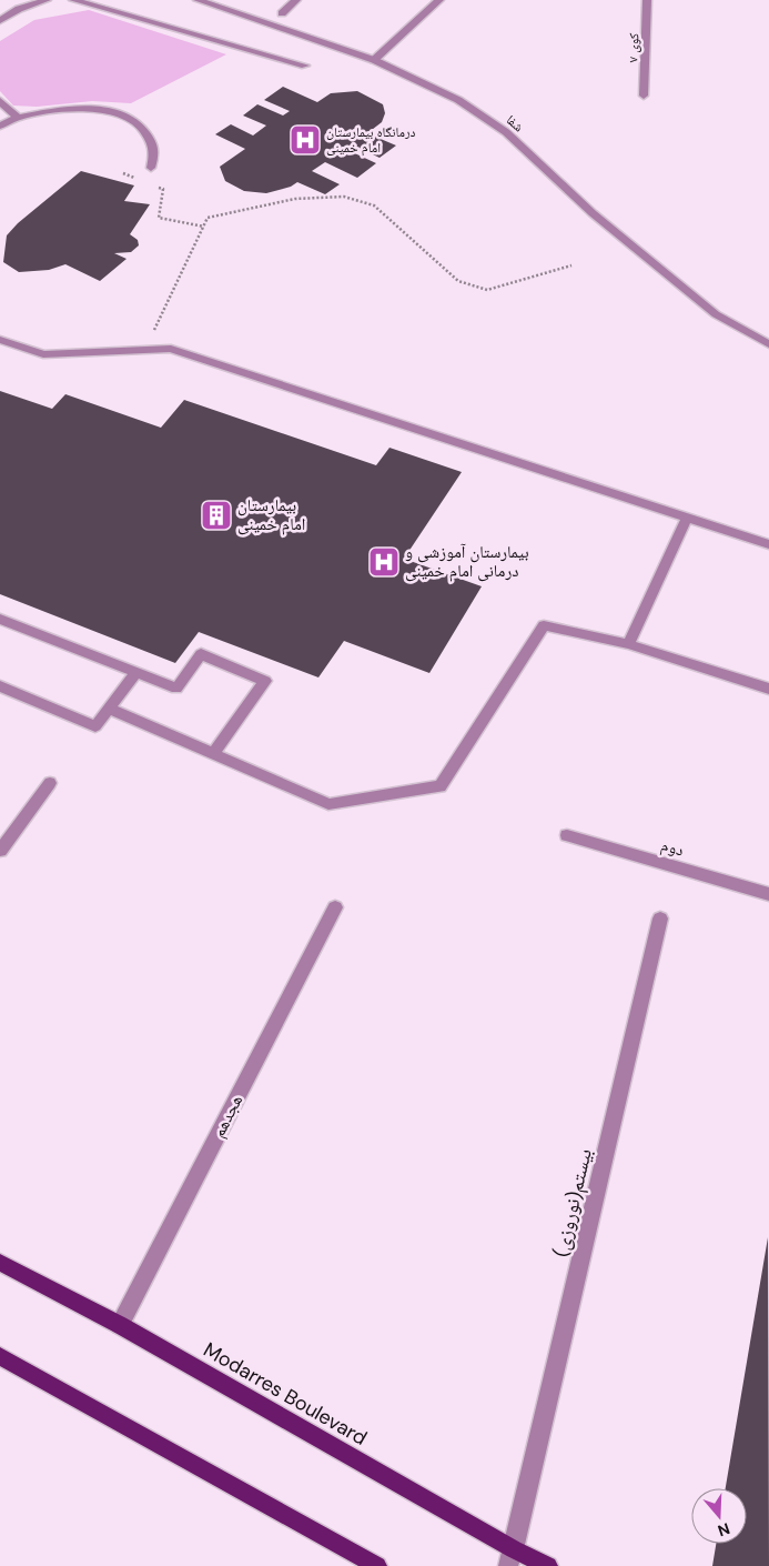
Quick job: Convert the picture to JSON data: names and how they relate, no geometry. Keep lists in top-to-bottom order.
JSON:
{
  "streets": {
    "main road": ["Modarres Boulevard"],
    "street": [
      "کوی ۷",
      "شفا",
      "دوم",
      "هجدهم",
      "بیستم(نوروزی)"
    ]
  },
  "crossings": [
    ["هجدهم", "Modarres Boulevard"],
    ["بیستم(نوروزی)", "Modarres Boulevard"]
  ],
  "places": {
    "hospital": ["درمانگاه بیمارستان امام خمینی", "بیمارستان آموزشی و درمانی امام خمینی"],
    "building": ["بیمارستان امام خمینی"]
  },
  "north": "bottom"
}
